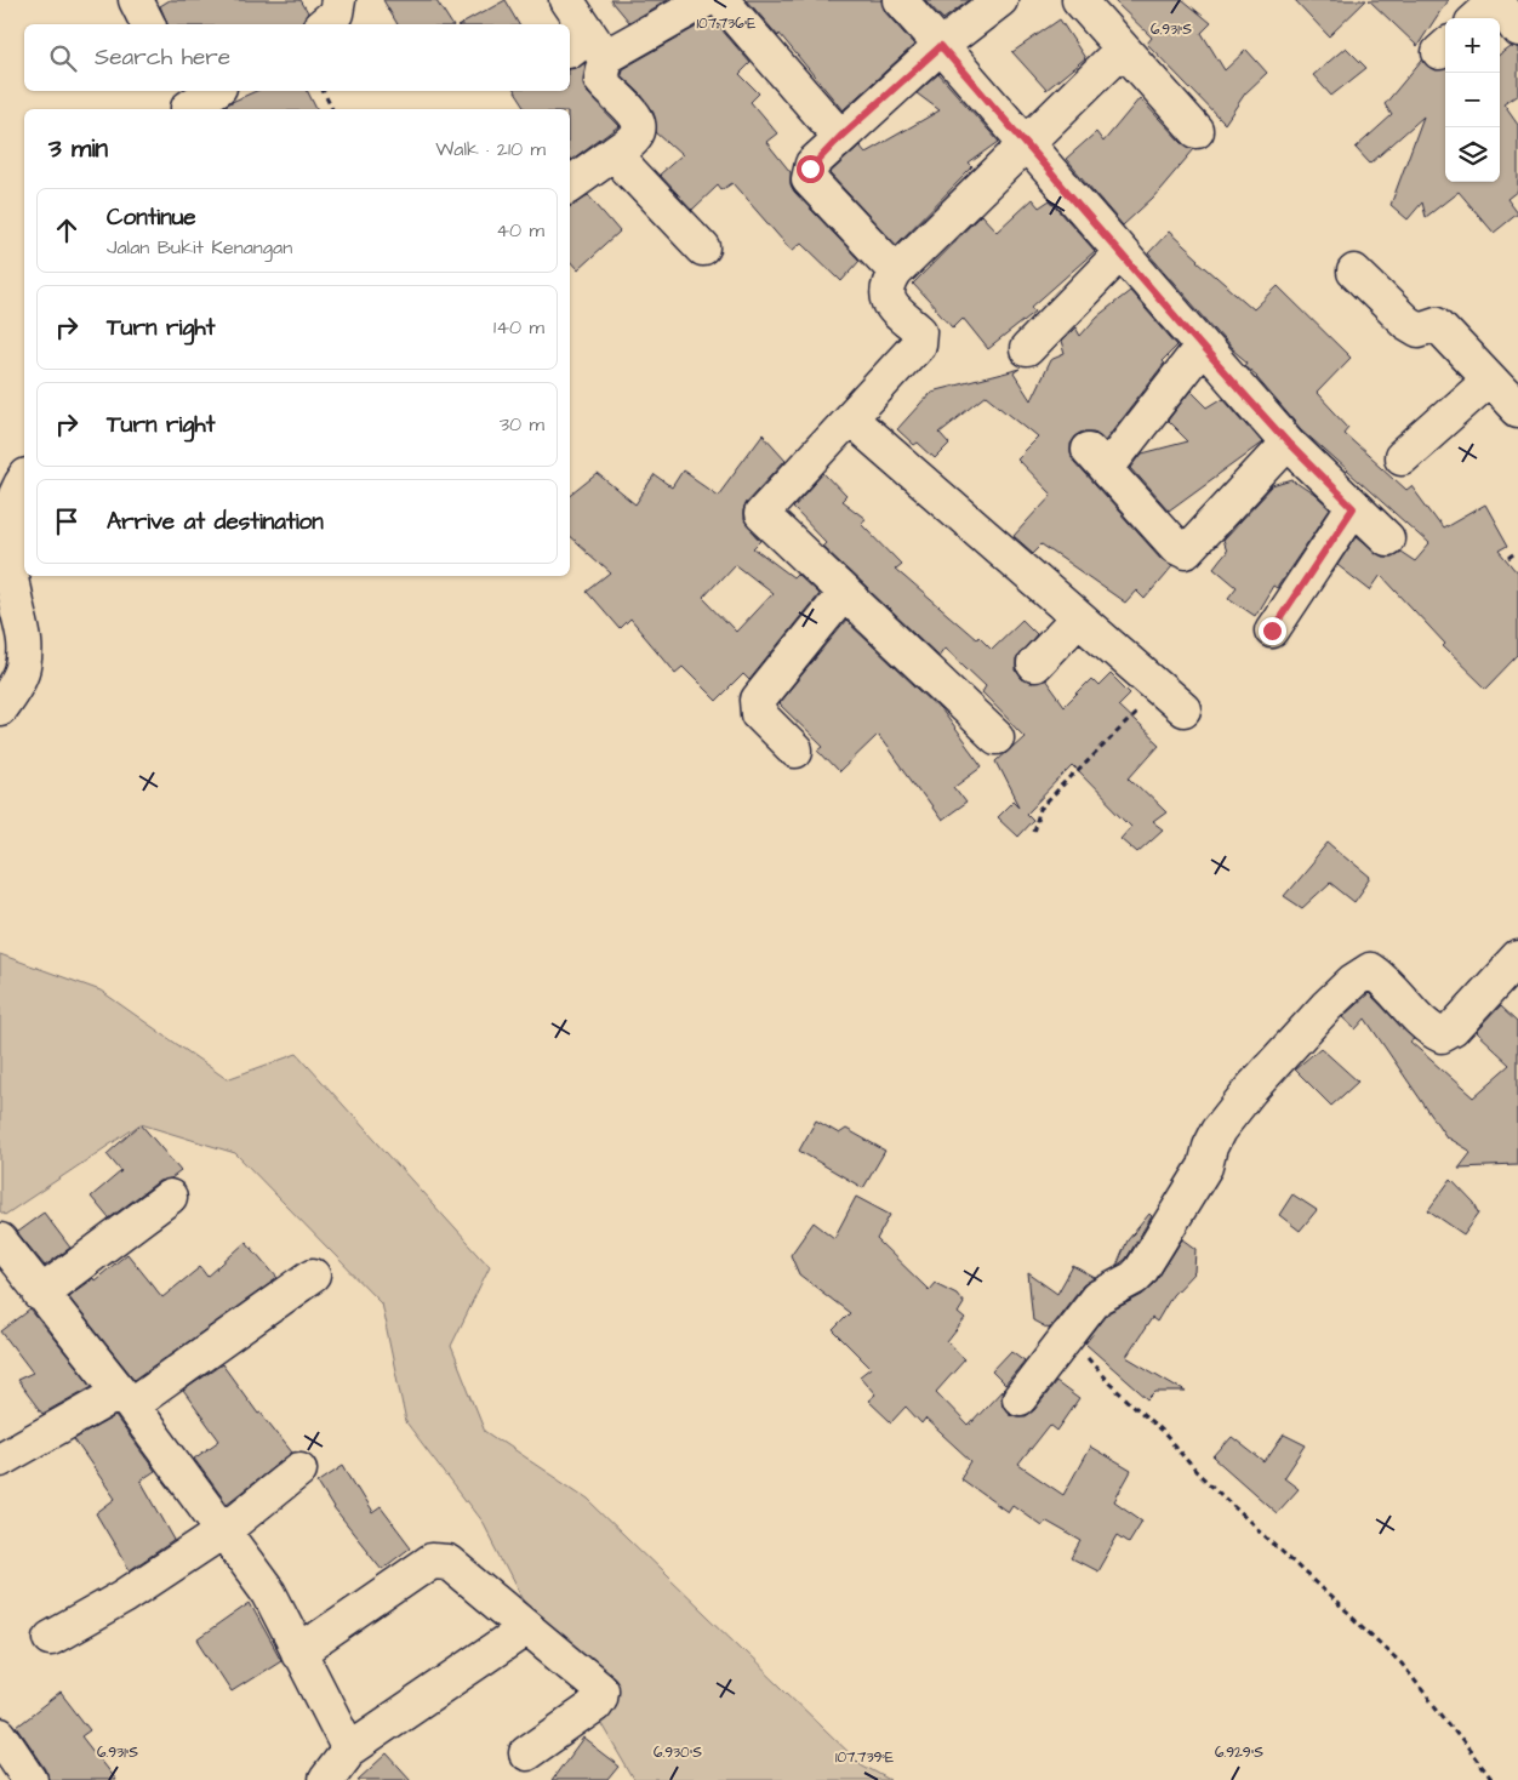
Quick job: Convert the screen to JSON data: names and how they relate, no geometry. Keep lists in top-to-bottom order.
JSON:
{
  "page": {
    "map_buttons": ["+", "−"],
    "search": "Search here",
    "heading": ["3 min", "Walk · 210 m"],
    "list": [
      ["Continue", "Jalan Bukit Kenangan", "40 m"],
      ["Turn right", "140 m"],
      ["Turn right", "30 m"],
      "Arrive at destination"
    ]
  },
  "coordinates": [
    "107.736°E",
    "6.931°S",
    "6.930°S",
    "6.929°S",
    "107.739°E"
  ]
}
